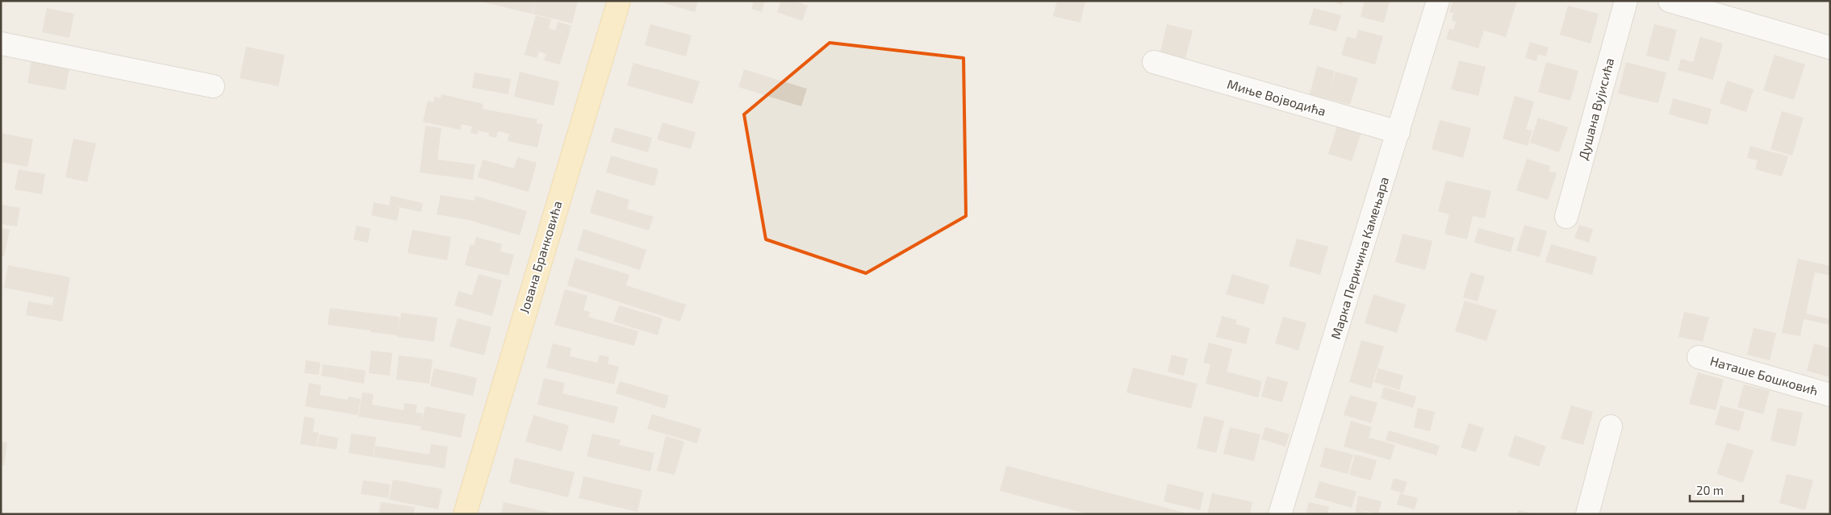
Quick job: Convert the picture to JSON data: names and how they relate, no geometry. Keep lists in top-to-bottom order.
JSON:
{
  "streets": {
    "main road": ["Јована Бранковића"],
    "street": [
      "Миње Војводића",
      "Душана Вујисића",
      "Марка Перичина Камењара",
      "Наташе Бошковић"
    ]
  },
  "crossings": [
    ["Миње Војводића", "Марка Перичина Камењара"]
  ],
  "scale_bar": "20 m"
}
